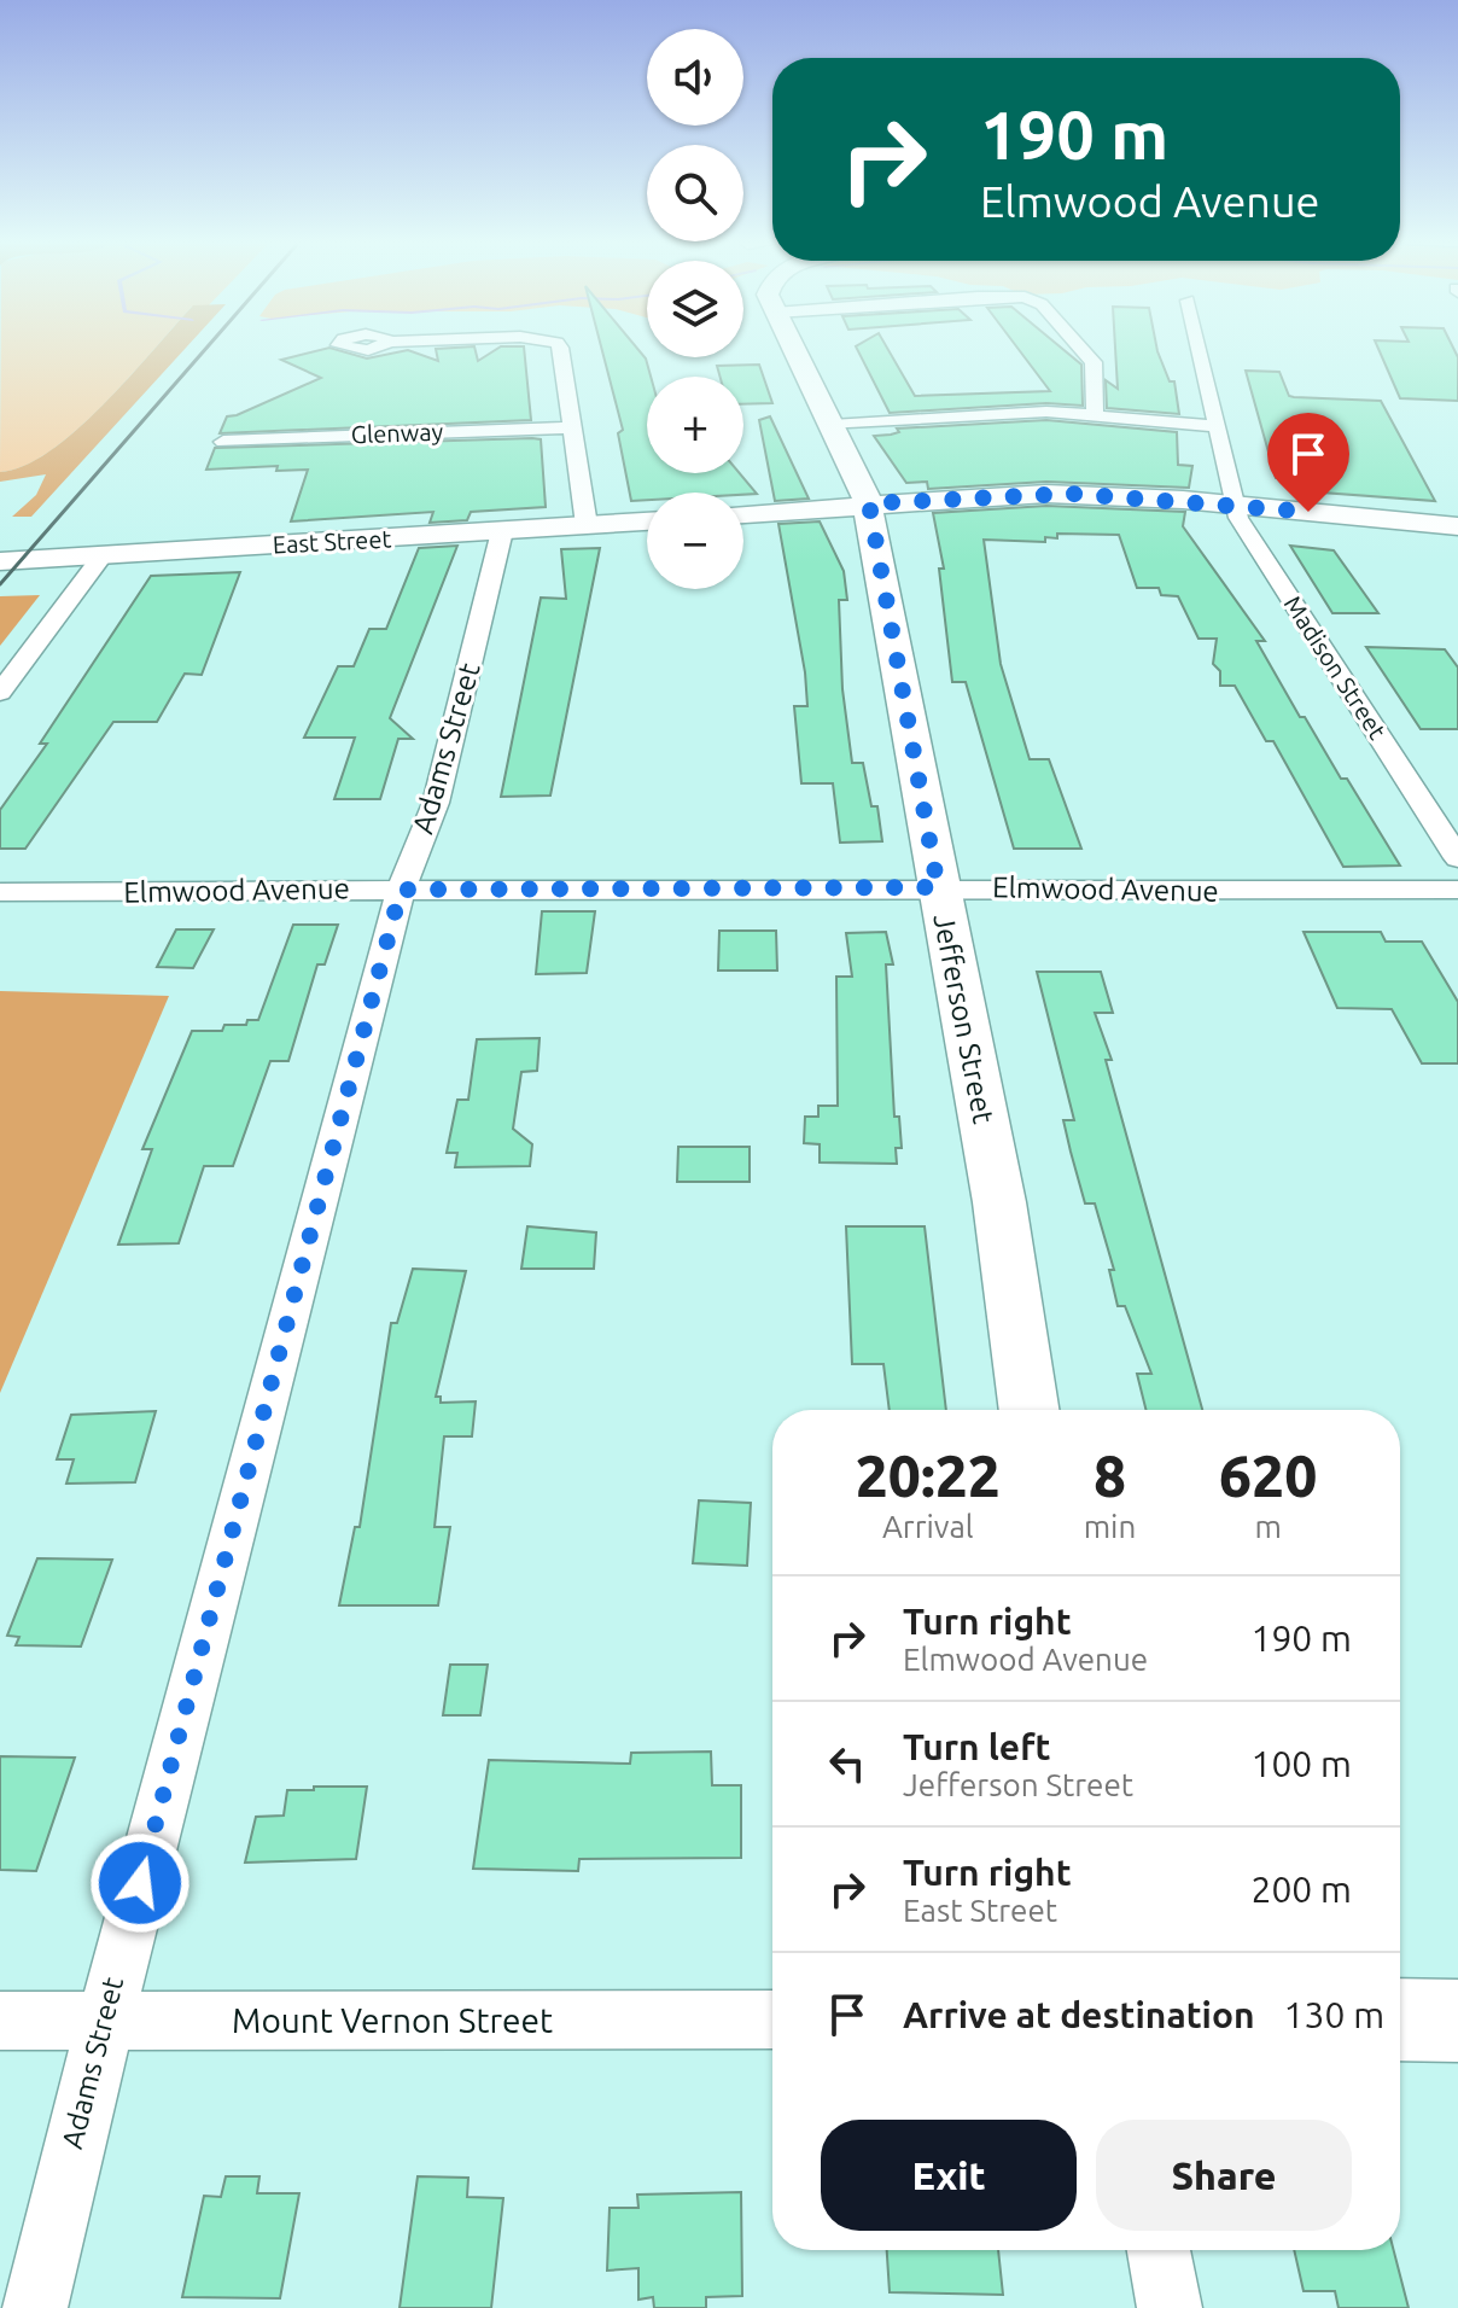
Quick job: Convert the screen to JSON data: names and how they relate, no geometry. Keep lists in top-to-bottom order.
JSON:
{
  "streets": {
    "main road": ["East Street", "Jefferson Street"],
    "street": [
      "Glenway",
      "Madison Street",
      "Adams Street",
      "Elmwood Avenue",
      "Mount Vernon Street"
    ]
  },
  "crossings": [
    ["East Street", "Adams Street"],
    ["Adams Street", "Elmwood Avenue"],
    ["Adams Street", "Mount Vernon Street"],
    ["Elmwood Avenue", "Jefferson Street"]
  ],
  "page": {
    "map_buttons": ["+", "−"],
    "turn": ["190 m", "Elmwood Avenue"],
    "eta": [
      "20:22",
      "Arrival",
      "8",
      "min",
      "620",
      "m"
    ],
    "list": [
      {
        "name": "Turn right",
        "note": "Elmwood Avenue",
        "value": "190 m"
      },
      {
        "name": "Turn left",
        "note": "Jefferson Street",
        "value": "100 m"
      },
      {
        "name": "Turn right",
        "note": "East Street",
        "value": "200 m"
      },
      {
        "name": "Arrive at destination",
        "value": "130 m"
      }
    ],
    "buttons": ["Exit", "Share"]
  }
}
